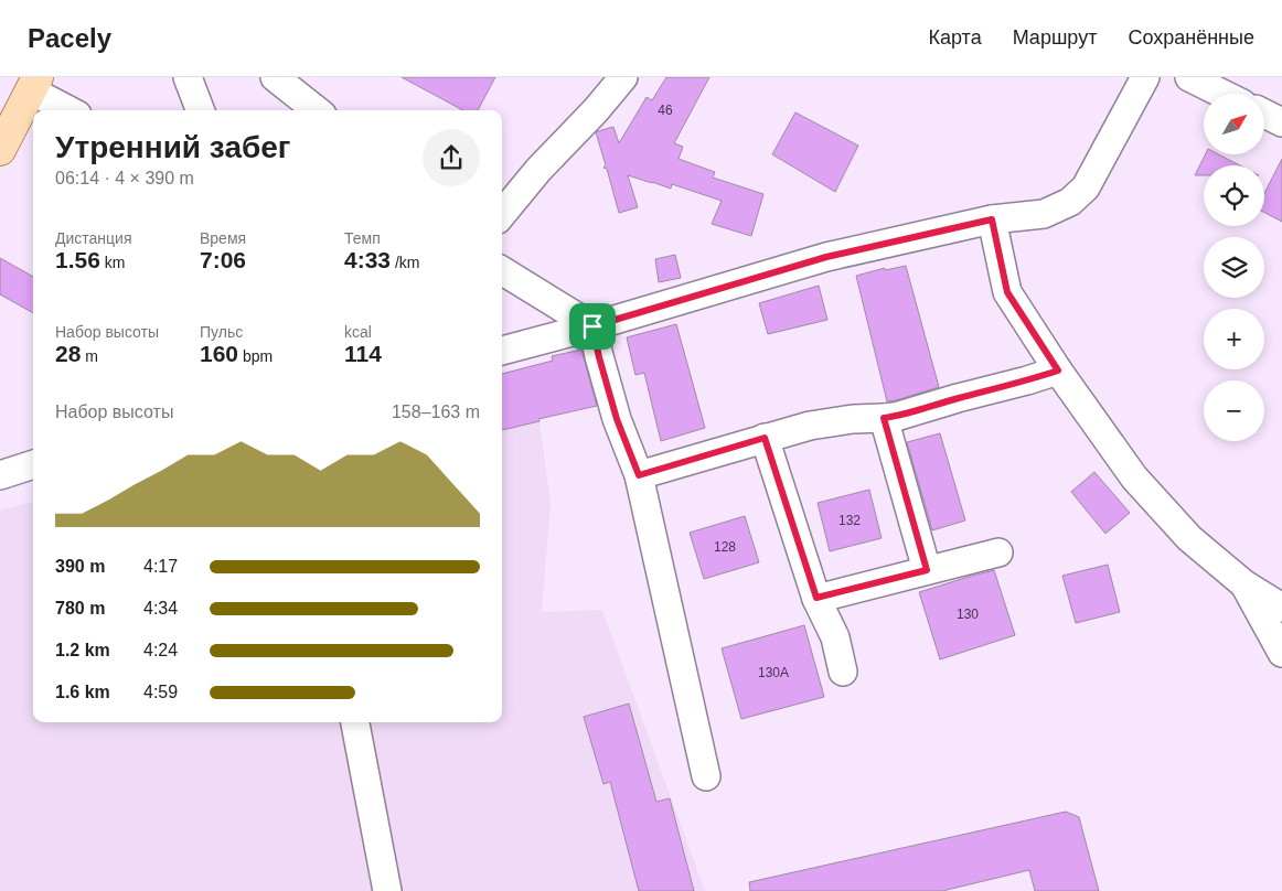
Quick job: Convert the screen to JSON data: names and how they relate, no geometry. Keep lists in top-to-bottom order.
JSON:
{
  "house_numbers": [
    "46",
    "132",
    "128",
    "130",
    "130А"
  ],
  "north": "top right",
  "page": {
    "header": "Pacely",
    "nav": ["Карта", "Маршрут", "Сохранённые"],
    "map_buttons": ["+", "−"],
    "heading": ["Утренний забег", "06:14 · 4 × 390 m"],
    "stats": [
      ["Дистанция", "1.56 km"],
      ["Время", "7:06"],
      ["Темп", "4:33 /km"],
      ["Набор высоты", "28 m"],
      ["Пульс", "160 bpm"],
      ["kcal", "114"]
    ],
    "chart": ["Набор высоты", "158–163 m"],
    "list": [
      {
        "name": "390 m",
        "note": "4:17"
      },
      {
        "name": "780 m",
        "note": "4:34"
      },
      {
        "name": "1.2 km",
        "note": "4:24"
      },
      {
        "name": "1.6 km",
        "note": "4:59"
      }
    ]
  }
}
